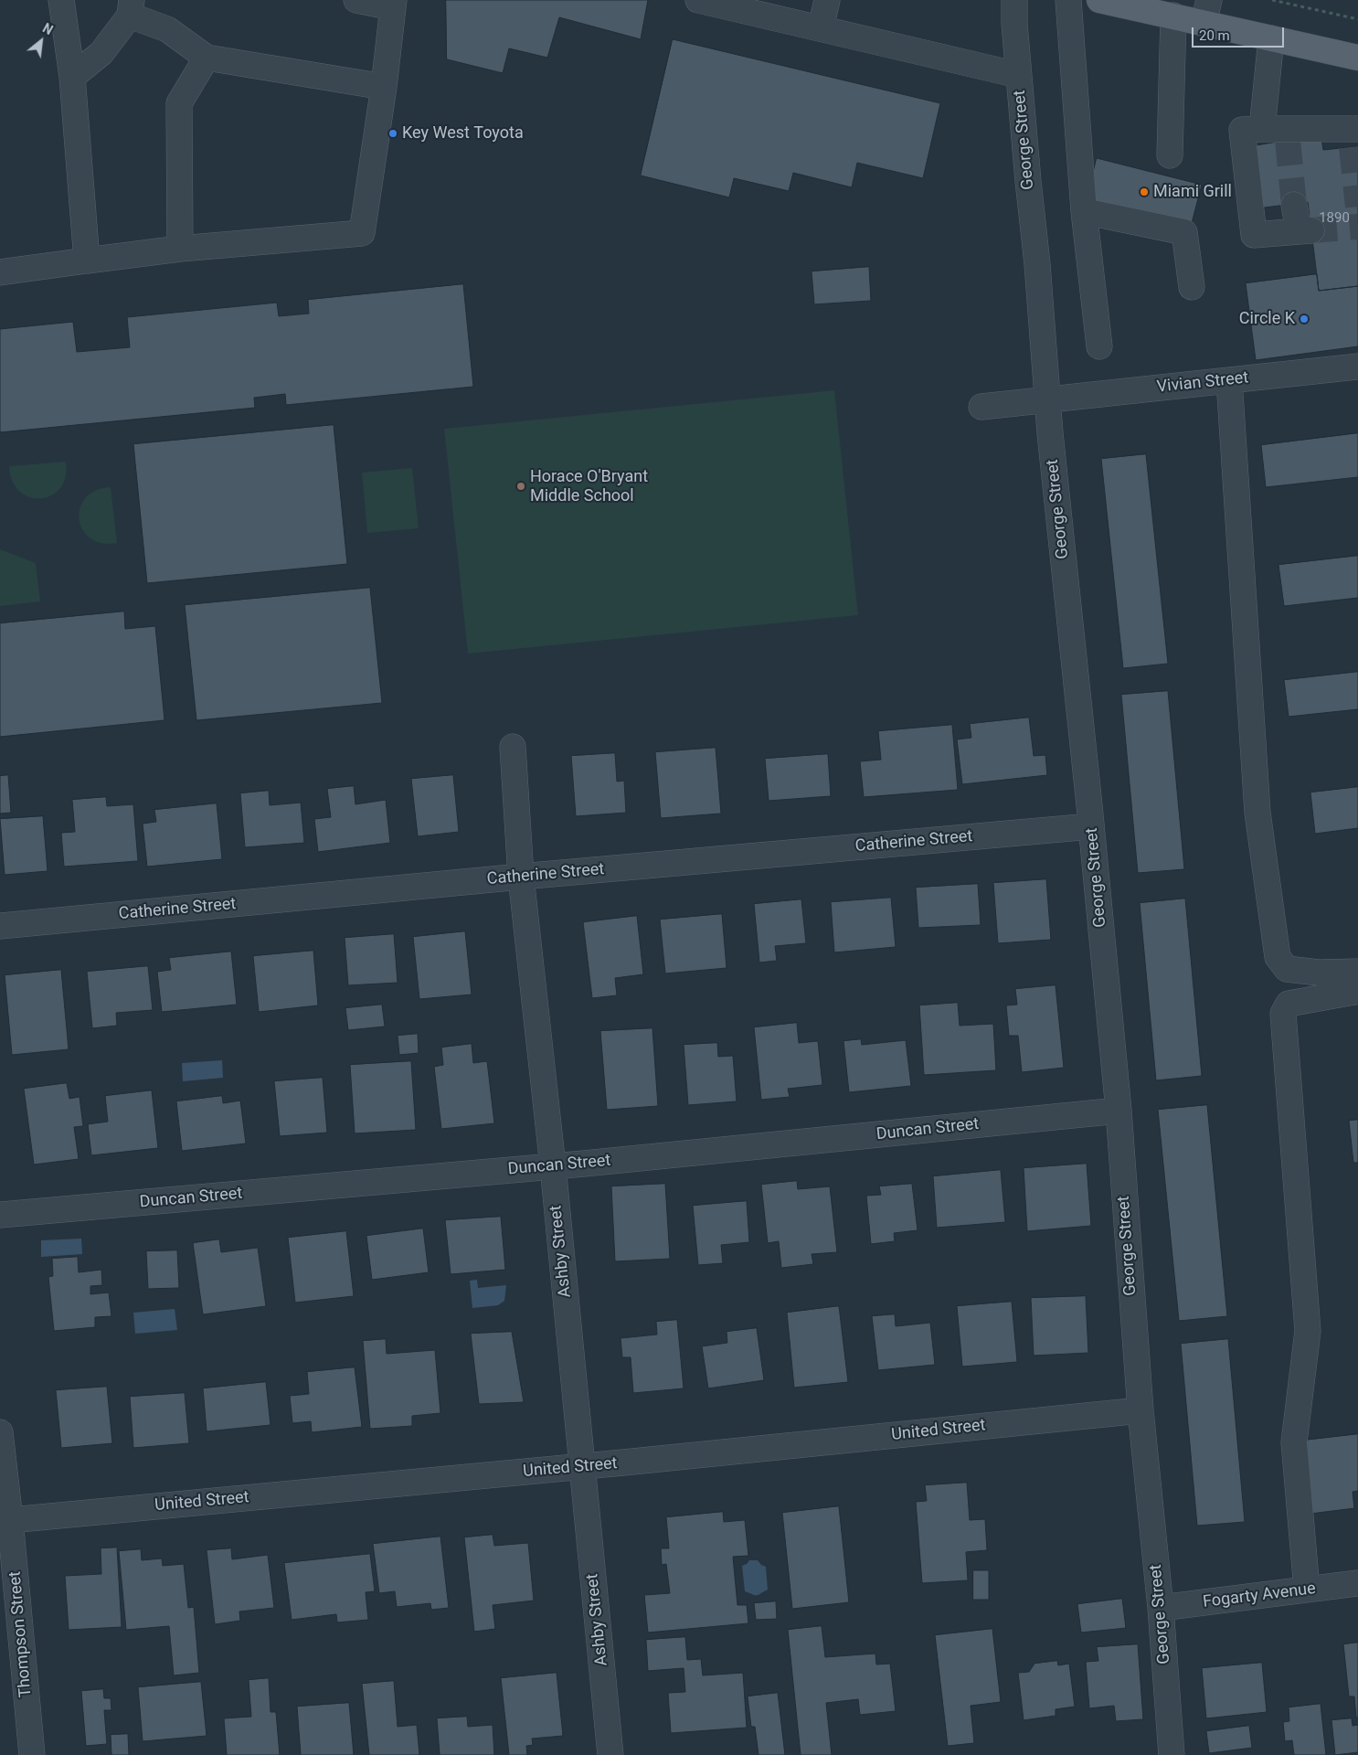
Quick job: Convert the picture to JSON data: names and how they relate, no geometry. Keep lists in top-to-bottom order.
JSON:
{
  "streets": {
    "street": [
      "George Street",
      "Vivian Street",
      "Catherine Street",
      "Duncan Street",
      "Ashby Street",
      "United Street",
      "Fogarty Avenue",
      "Thompson Street"
    ]
  },
  "crossings": [
    ["George Street", "Vivian Street"],
    ["George Street", "Catherine Street"],
    ["George Street", "Duncan Street"],
    ["George Street", "United Street"],
    ["George Street", "Fogarty Avenue"],
    ["Catherine Street", "Ashby Street"],
    ["Duncan Street", "Ashby Street"],
    ["Ashby Street", "United Street"],
    ["United Street", "Thompson Street"]
  ],
  "places": [
    "Key West Toyota",
    "Miami Grill",
    "Circle K",
    "Horace O'Bryant Middle School"
  ],
  "house_numbers": ["1890"],
  "scale_bar": "20 m",
  "north": "top right"
}
